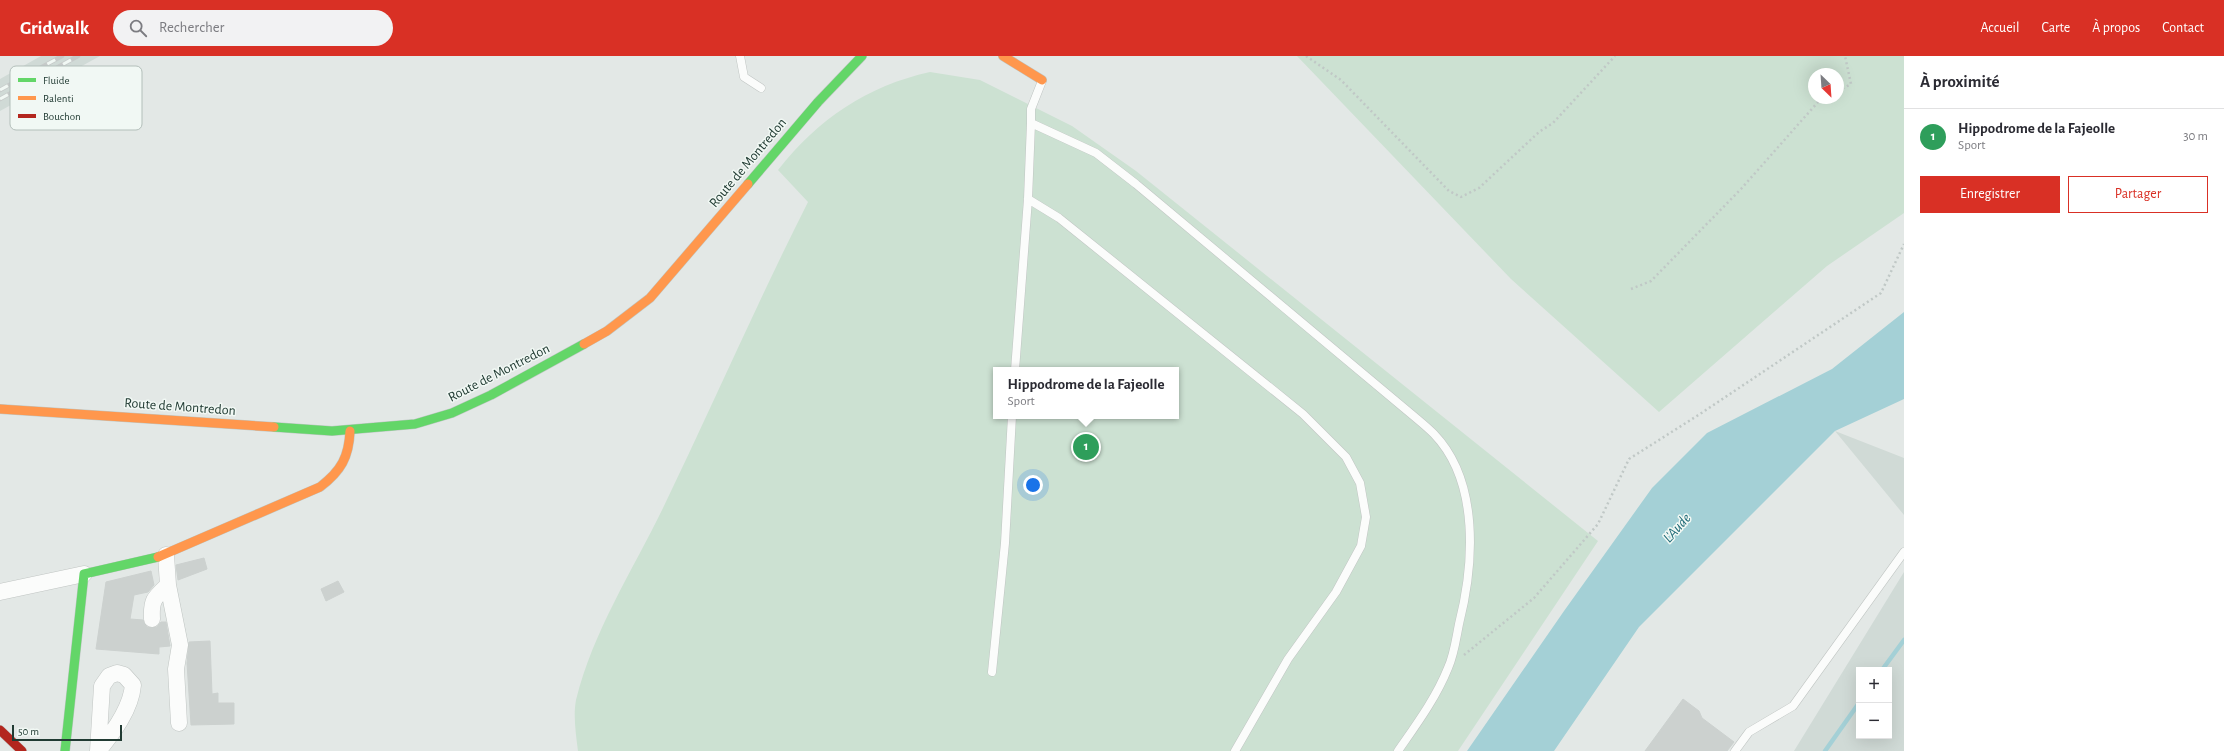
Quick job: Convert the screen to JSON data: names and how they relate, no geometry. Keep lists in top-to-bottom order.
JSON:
{
  "streets": {
    "street": ["Route de Montredon"]
  },
  "water": ["L'Aude"],
  "legend": ["Fluide", "Ralenti", "Bouchon"],
  "scale_bar": "50 m",
  "north": "bottom right",
  "page": {
    "header": "Gridwalk",
    "search": "Rechercher",
    "nav": [
      "Accueil",
      "Carte",
      "À propos",
      "Contact"
    ],
    "heading": "À proximité",
    "list": [
      {
        "mark": "1",
        "name": "Hippodrome de la Fajeolle",
        "note": "Sport",
        "value": "30 m"
      }
    ],
    "buttons": ["Enregistrer", "Partager"],
    "popup": ["Hippodrome de la Fajeolle", "Sport"],
    "pins": "1",
    "map_buttons": ["+", "−"],
    "scale": "50 m"
  }
}
